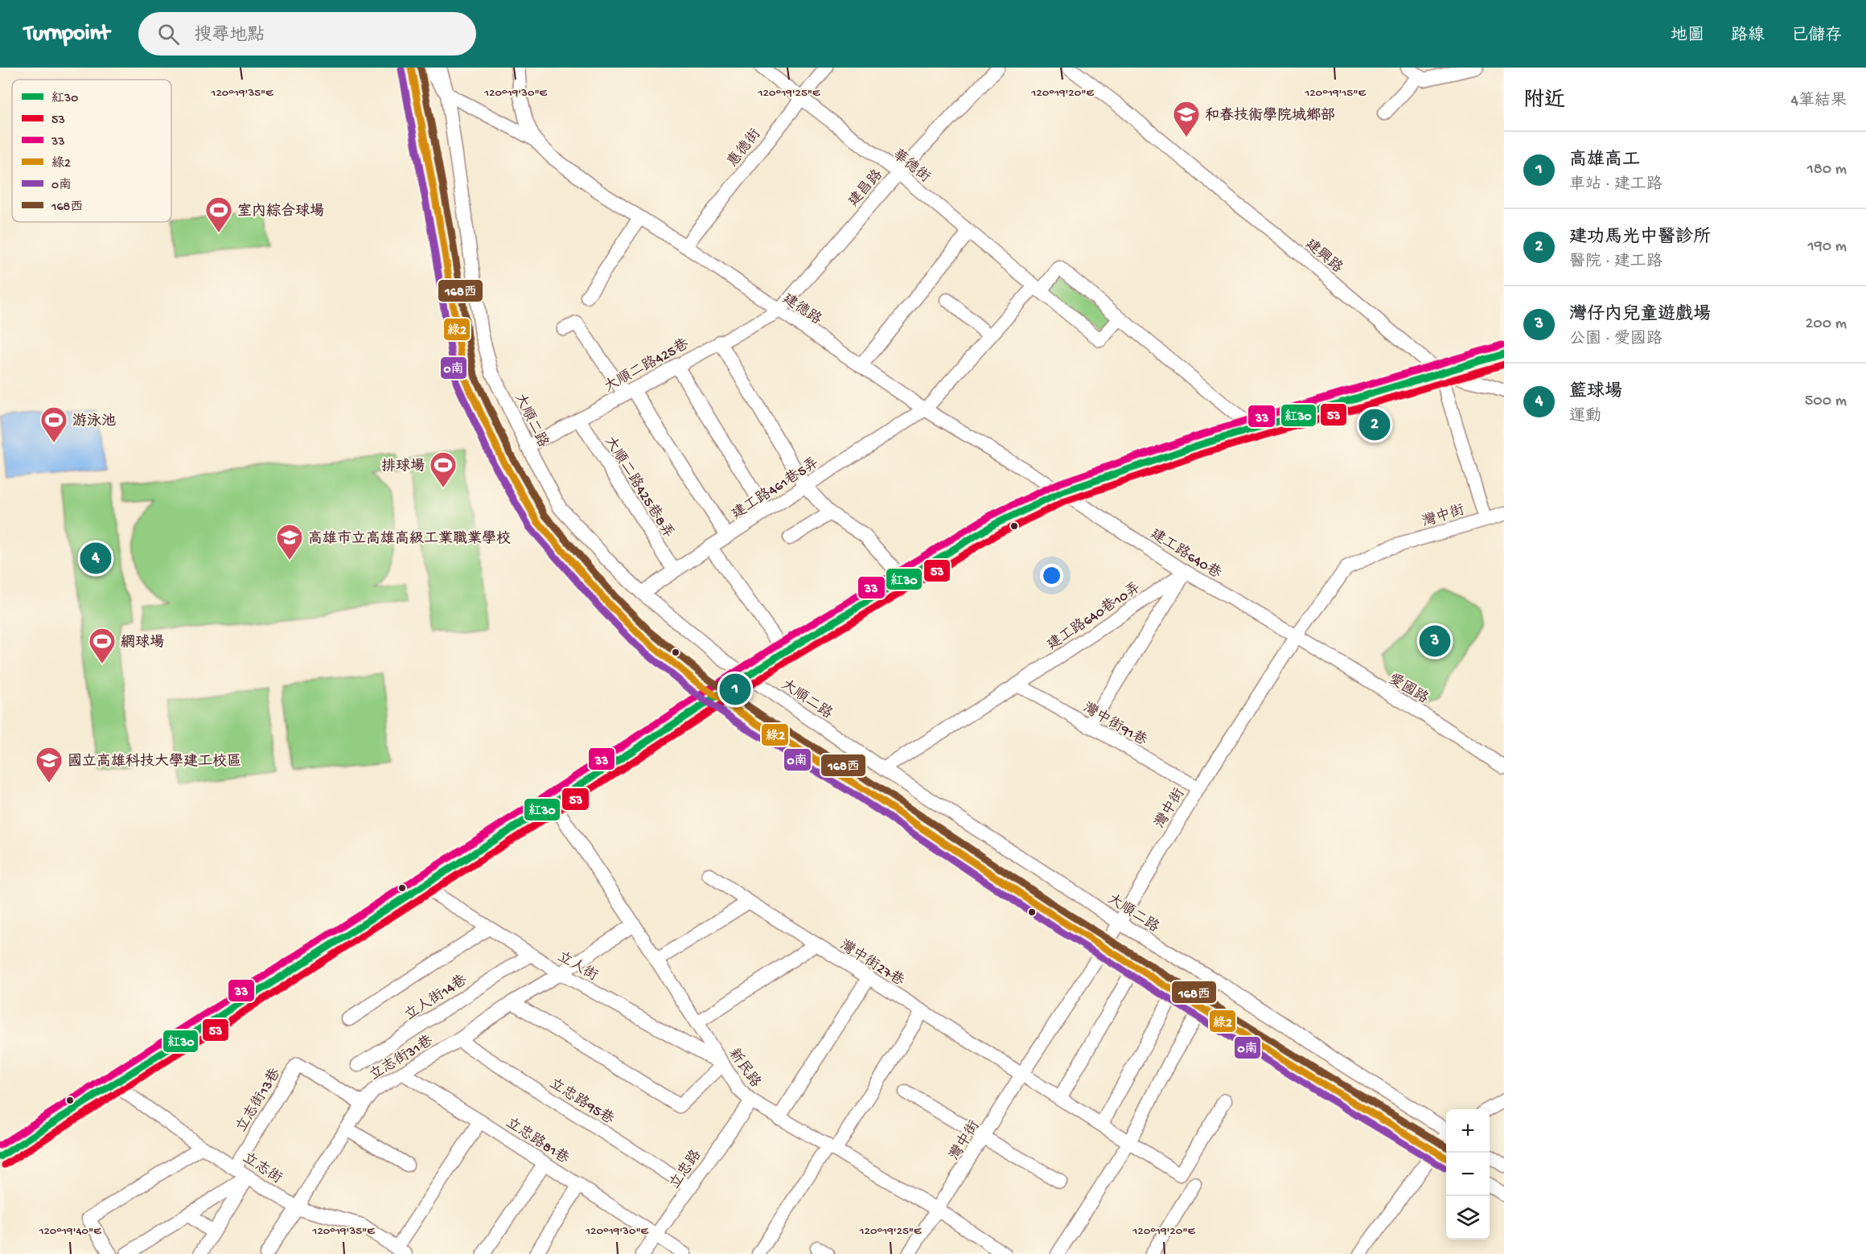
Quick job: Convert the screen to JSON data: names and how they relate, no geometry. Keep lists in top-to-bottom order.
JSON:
{
  "streets": {
    "street": [
      "惠德街",
      "華德街",
      "建昌路",
      "建興路",
      "建德路",
      "大順二路425巷",
      "大順二路",
      "大順二路425巷8弄",
      "建工路461巷5弄",
      "灣中街",
      "建工路640巷",
      "建工路640巷10弄",
      "愛國路",
      "灣中街91巷",
      "灣中街27巷",
      "立人街",
      "立人街14巷",
      "立志街31巷",
      "新民路",
      "立志街13巷",
      "立忠路95巷",
      "立忠路81巷",
      "立志街",
      "立忠路"
    ]
  },
  "crossings": [
    ["惠德街", "華德街"],
    ["惠德街", "建德路"],
    ["華德街", "建昌路"],
    ["華德街", "建工路461巷5弄"],
    ["建昌路", "建德路"],
    ["建昌路", "大順二路425巷"],
    ["建德路", "大順二路425巷"],
    ["建德路", "大順二路"],
    ["建德路", "建工路461巷5弄"],
    ["建德路", "建工路640巷"],
    ["大順二路425巷", "大順二路"],
    ["大順二路425巷", "大順二路425巷8弄"],
    ["大順二路", "建工路461巷5弄"],
    ["大順二路", "灣中街"],
    ["大順二路", "建工路640巷10弄"],
    ["大順二路425巷8弄", "建工路461巷5弄"],
    ["灣中街", "建工路640巷"],
    ["灣中街", "愛國路"],
    ["灣中街", "灣中街91巷"],
    ["灣中街", "灣中街27巷"],
    ["灣中街", "新民路"],
    ["建工路640巷", "建工路640巷10弄"],
    ["建工路640巷", "愛國路"],
    ["建工路640巷10弄", "灣中街91巷"],
    ["立人街", "立人街14巷"],
    ["立人街", "立志街31巷"],
    ["立人街", "新民路"],
    ["立志街31巷", "新民路"],
    ["立志街31巷", "立志街13巷"],
    ["立志街31巷", "立忠路95巷"],
    ["立志街31巷", "立忠路81巷"],
    ["立志街31巷", "立志街"],
    ["新民路", "立忠路"],
    ["立志街13巷", "立志街"],
    ["立忠路95巷", "立忠路"],
    ["立忠路81巷", "立忠路"]
  ],
  "places": {
    "school or university": ["和春技術學院城鄉部", "高雄市立高雄高級工業職業學校", "國立高雄科技大學建工校區"],
    "sports": [
      "室內綜合球場",
      "游泳池",
      "排球場",
      "網球場"
    ]
  },
  "lines": [
    "transit line 綠2",
    "transit line 168西",
    "transit line 0南",
    "transit line 33",
    "transit line 紅30",
    "transit line 53"
  ],
  "legend": [
    "紅30",
    "53",
    "33",
    "綠2",
    "0南",
    "168西"
  ],
  "page": {
    "header": "Turnpoint",
    "search": "搜尋地點",
    "nav": ["地圖", "路線", "已儲存"],
    "heading": ["附近", "4筆結果"],
    "list": [
      {
        "mark": "1",
        "name": "高雄高工",
        "note": "車站 · 建工路",
        "value": "180 m"
      },
      {
        "mark": "2",
        "name": "建功馬光中醫診所",
        "note": "醫院 · 建工路",
        "value": "190 m"
      },
      {
        "mark": "3",
        "name": "灣仔內兒童遊戲場",
        "note": "公園 · 愛國路",
        "value": "200 m"
      },
      {
        "mark": "4",
        "name": "籃球場",
        "note": "運動",
        "value": "500 m"
      }
    ],
    "pins": [
      "2",
      "4",
      "3",
      "1"
    ],
    "map_buttons": ["+", "−"]
  },
  "coordinates": [
    "120°19'35\"E",
    "120°19'30\"E",
    "120°19'25\"E",
    "120°19'20\"E",
    "120°19'15\"E",
    "120°19'40\"E"
  ]
}
